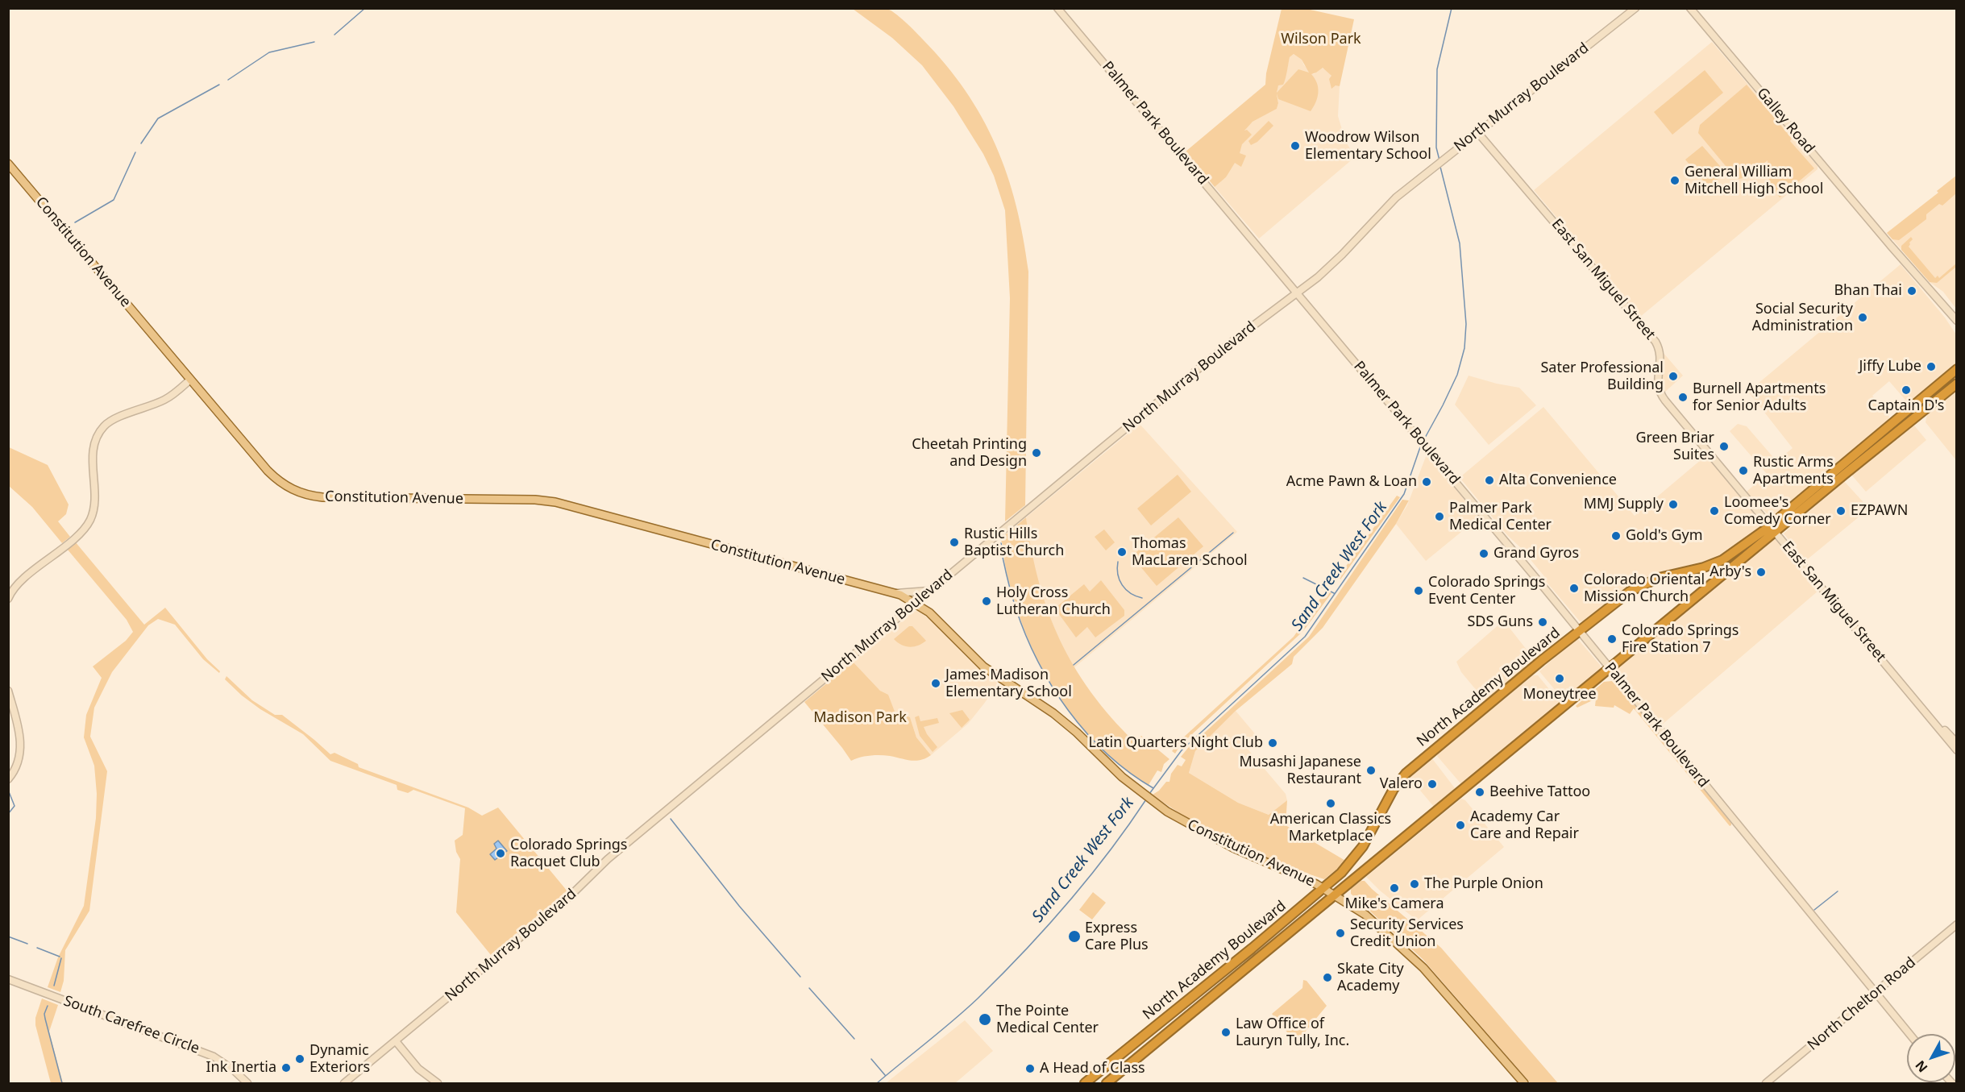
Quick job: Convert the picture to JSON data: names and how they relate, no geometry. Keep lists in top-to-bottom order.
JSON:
{
  "streets": {
    "highway": ["North Academy Boulevard"],
    "main road": [
      "North Murray Boulevard",
      "Galley Road",
      "Palmer Park Boulevard",
      "Constitution Avenue",
      "East San Miguel Street",
      "North Chelton Road",
      "South Carefree Circle"
    ]
  },
  "crossings": [
    ["North Murray Boulevard", "Palmer Park Boulevard"],
    ["North Murray Boulevard", "Constitution Avenue"],
    ["North Murray Boulevard", "East San Miguel Street"],
    ["Palmer Park Boulevard", "North Academy Boulevard"],
    ["Palmer Park Boulevard", "North Chelton Road"],
    ["Constitution Avenue", "North Academy Boulevard"],
    ["East San Miguel Street", "North Academy Boulevard"]
  ],
  "water": ["Sand Creek West Fork"],
  "parks": ["Wilson Park", "Madison Park"],
  "places": [
    "Woodrow Wilson Elementary School",
    "General William Mitchell High School",
    "Bhan Thai",
    "Social Security Administration",
    "Jiffy Lube",
    "Sater Professional Building",
    "Captain D's",
    "Burnell Apartments for Senior Adults",
    "Green Briar Suites",
    "Cheetah Printing and Design",
    "Rustic Arms Apartments",
    "Alta Convenience",
    "Acme Pawn & Loan",
    "MMJ Supply",
    "Loomee's Comedy Corner",
    "EZPAWN",
    "Palmer Park Medical Center",
    "Gold's Gym",
    "Rustic Hills Baptist Church",
    "Thomas MacLaren School",
    "Grand Gyros",
    "Arby's",
    "Colorado Oriental Mission Church",
    "Colorado Springs Event Center",
    "Holy Cross Lutheran Church",
    "SDS Guns",
    "Colorado Springs Fire Station 7",
    "Moneytree",
    "James Madison Elementary School",
    "Latin Quarters Night Club",
    "Musashi Japanese Restaurant",
    "Valero",
    "Beehive Tattoo",
    "American Classics Marketplace",
    "Academy Car Care and Repair",
    "Colorado Springs Racquet Club",
    "The Purple Onion",
    "Mike's Camera",
    "Security Services Credit Union",
    "Express Care Plus",
    "Skate City Academy",
    "The Pointe Medical Center",
    "Law Office of Lauryn Tully, Inc.",
    "Dynamic Exteriors",
    "Ink Inertia",
    "A Head of Class"
  ],
  "north": "bottom left"
}
